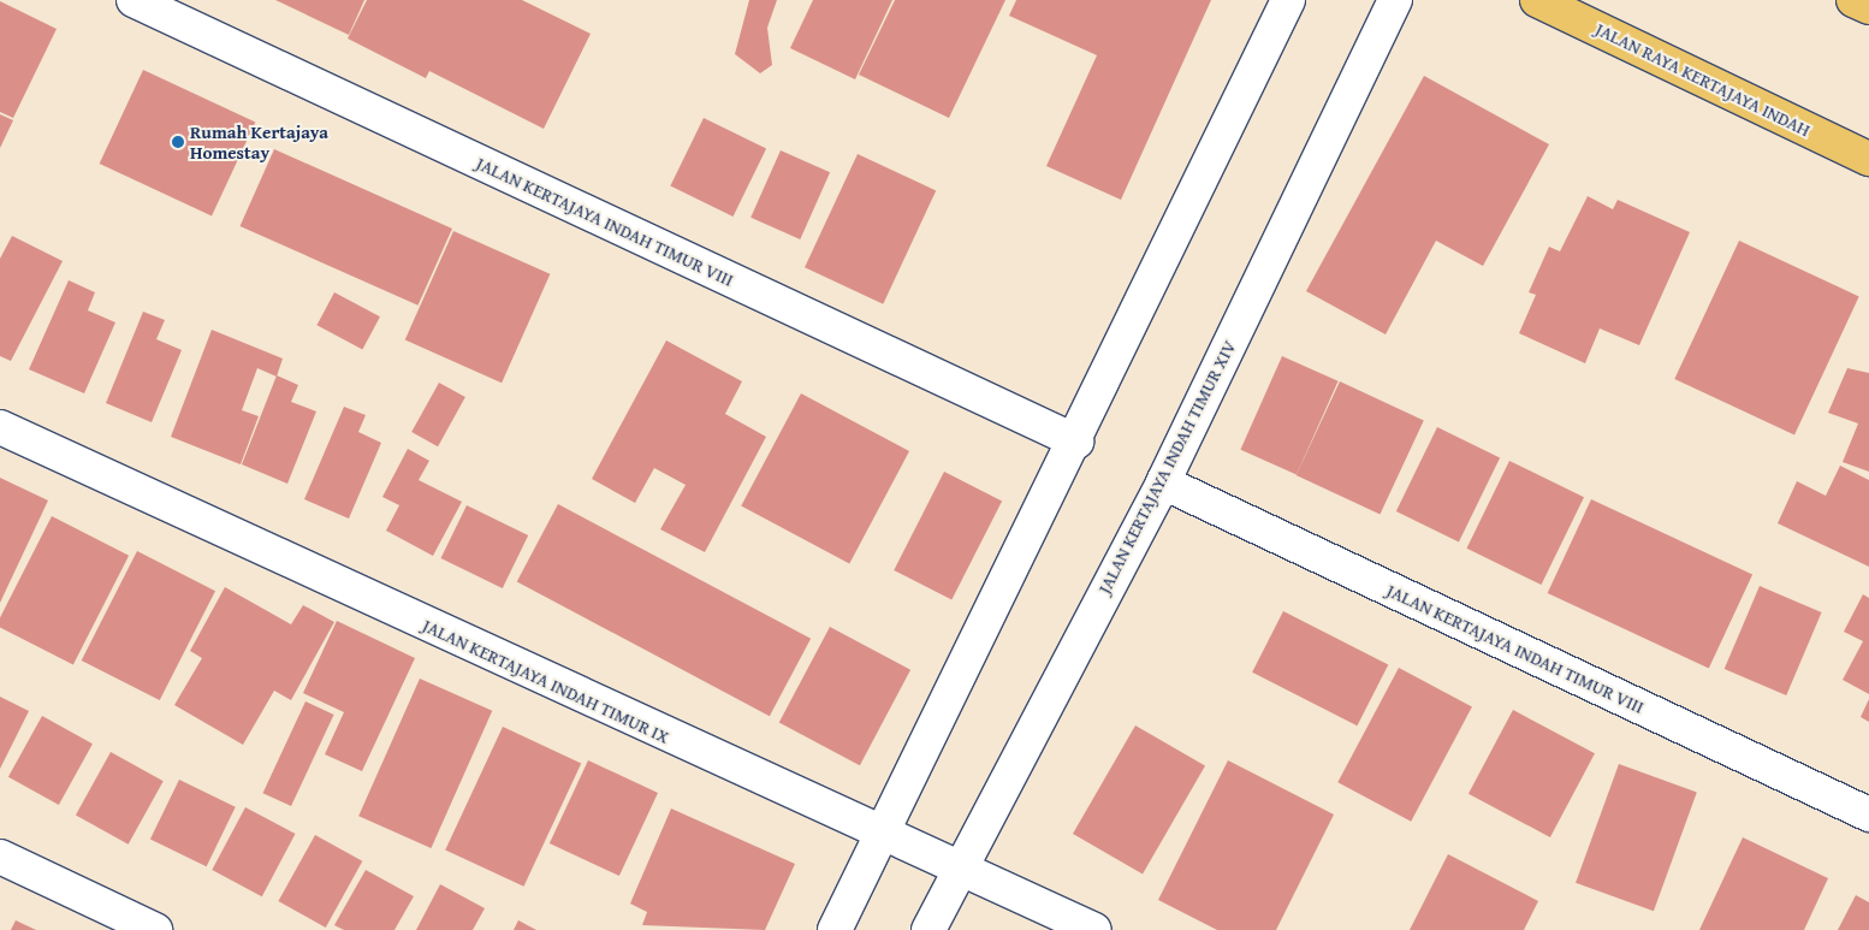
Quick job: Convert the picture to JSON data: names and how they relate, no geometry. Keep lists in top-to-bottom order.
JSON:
{
  "streets": {
    "main road": ["JALAN RAYA KERTAJAYA INDAH"],
    "street": ["JALAN KERTAJAYA INDAH TIMUR VIII", "JALAN KERTAJAYA INDAH TIMUR XIV", "JALAN KERTAJAYA INDAH TIMUR IX"]
  },
  "crossings": [
    ["JALAN KERTAJAYA INDAH TIMUR VIII", "JALAN KERTAJAYA INDAH TIMUR XIV"],
    ["JALAN KERTAJAYA INDAH TIMUR XIV", "JALAN KERTAJAYA INDAH TIMUR IX"]
  ],
  "places": ["Rumah Kertajaya Homestay"]
}
